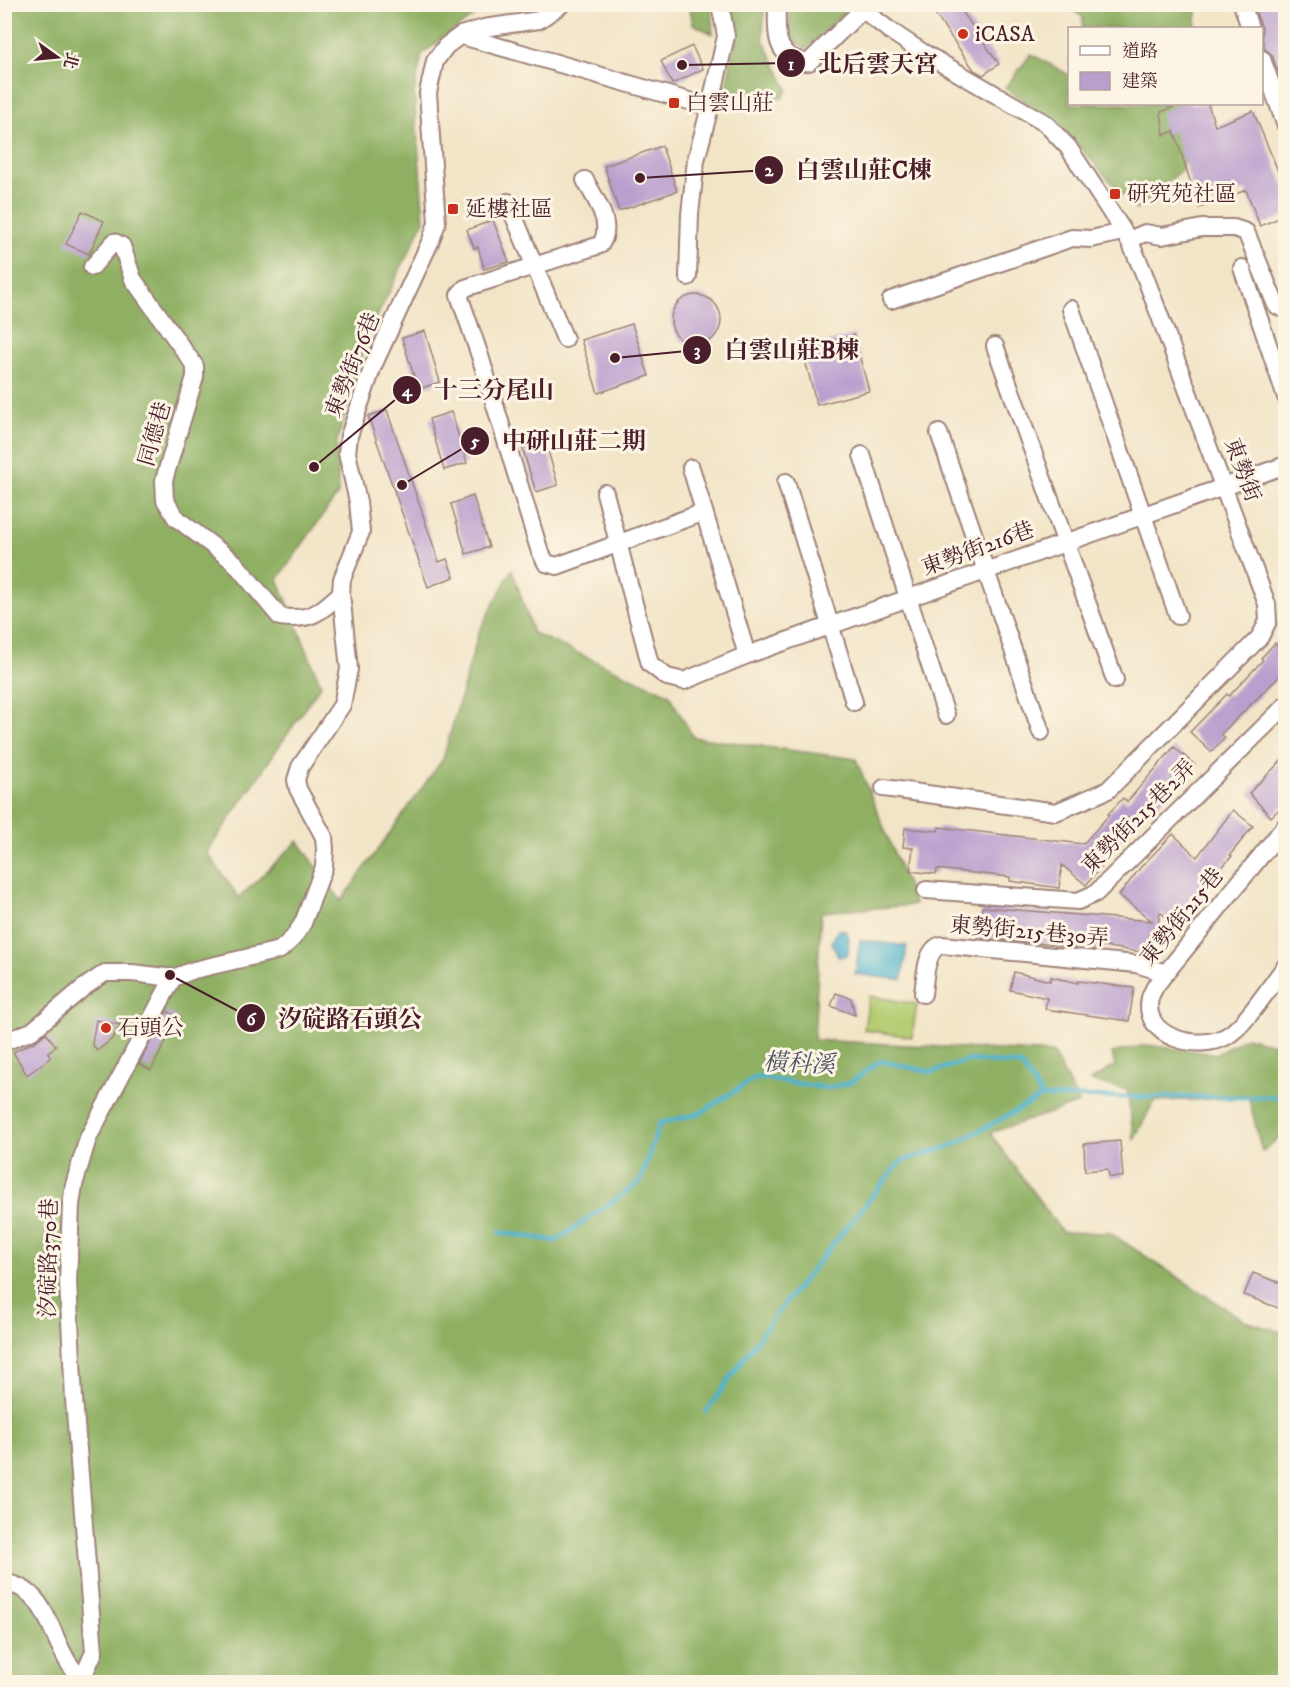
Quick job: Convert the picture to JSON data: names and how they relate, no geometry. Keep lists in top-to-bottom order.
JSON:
{
  "streets": {
    "street": [
      "東勢街76巷",
      "同德巷",
      "東勢街",
      "東勢街216巷",
      "東勢街215巷2弄",
      "東勢街215巷",
      "東勢街215巷30弄",
      "汐碇路370巷"
    ]
  },
  "crossings": [
    ["東勢街76巷", "同德巷"],
    ["東勢街76巷", "汐碇路370巷"],
    ["東勢街", "東勢街216巷"],
    ["東勢街215巷", "東勢街215巷30弄"]
  ],
  "water": ["橫科溪"],
  "places": {
    "other": [
      "iCASA",
      "北后雲天宮",
      "白雲山莊C棟",
      "白雲山莊B棟",
      "十三分尾山",
      "中研山莊二期",
      "汐碇路石頭公",
      "石頭公"
    ],
    "transit": ["白雲山莊", "研究苑社區", "延樓社區"]
  },
  "legend": ["道路", "建築"],
  "north": "right"
}
